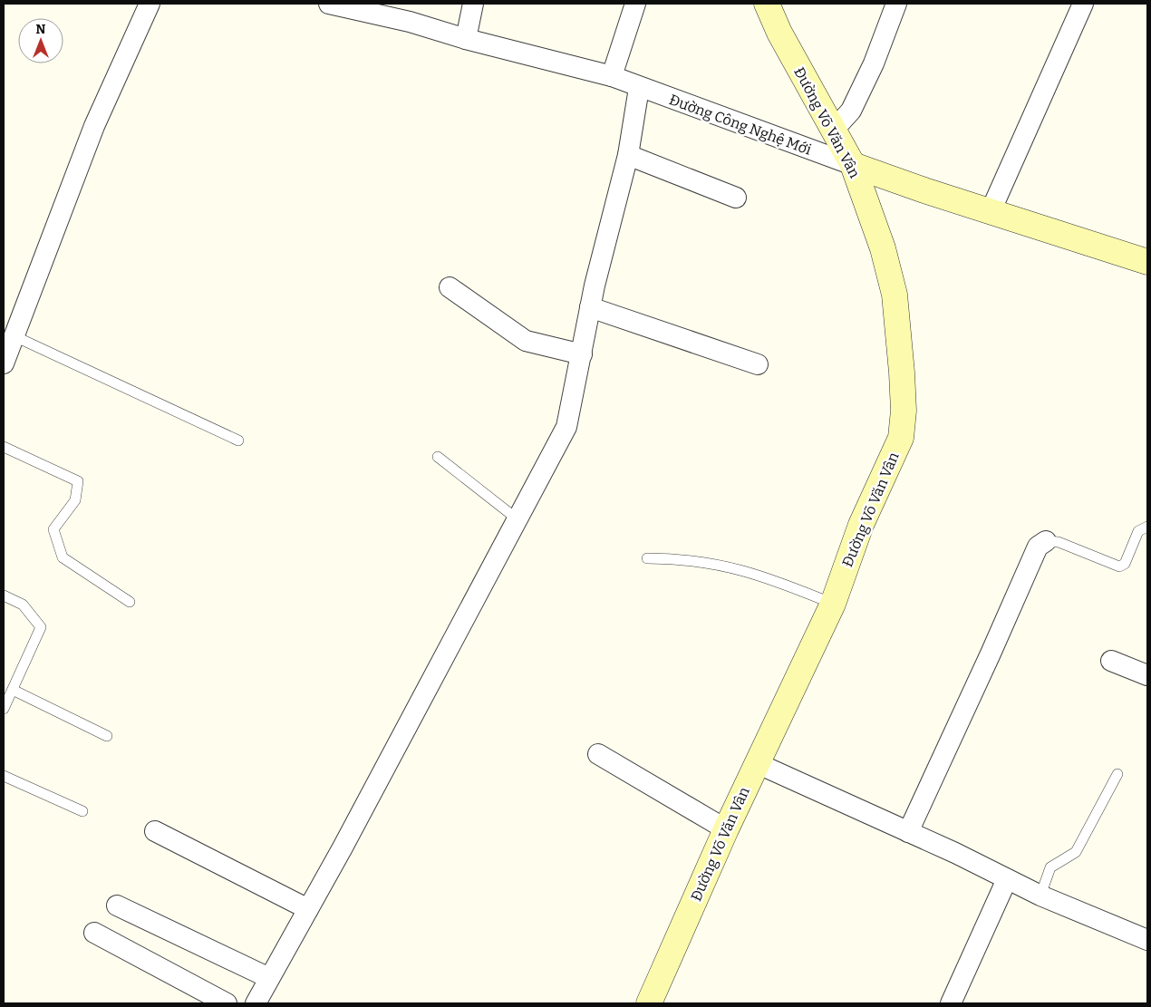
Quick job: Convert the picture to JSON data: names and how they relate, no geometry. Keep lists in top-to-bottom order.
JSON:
{
  "streets": {
    "street": ["Đường Võ Văn Vân", "Đường Công Nghệ Mới"]
  },
  "crossings": [
    ["Đường Võ Văn Vân", "Đường Công Nghệ Mới"]
  ],
  "north": "top"
}
